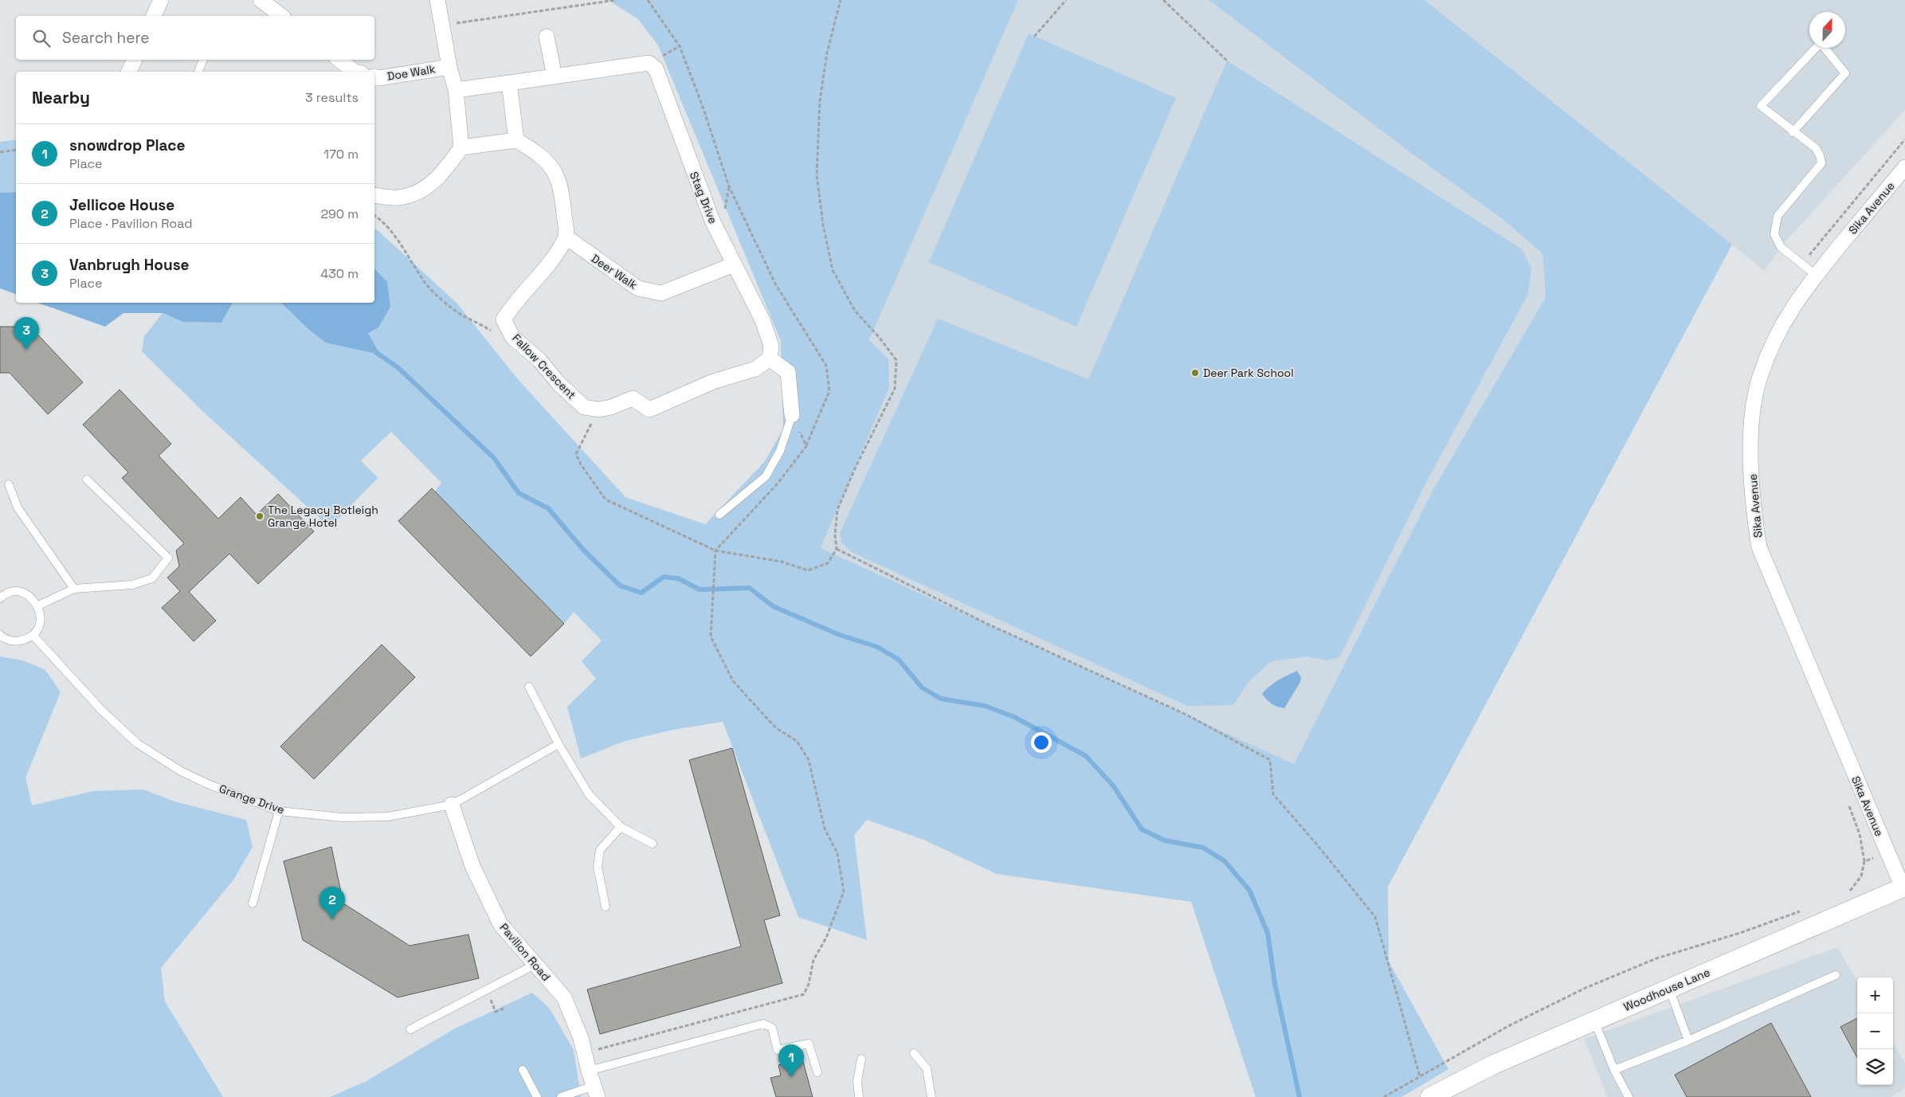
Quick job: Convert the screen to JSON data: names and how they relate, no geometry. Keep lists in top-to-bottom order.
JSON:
{
  "streets": {
    "street": [
      "Doe Walk",
      "Stag Drive",
      "Sika Avenue",
      "Deer Walk",
      "Fallow Crescent",
      "Pavilion Road",
      "Woodhouse Lane"
    ],
    "lane": ["Grange Drive"]
  },
  "crossings": [
    ["Stag Drive", "Deer Walk"],
    ["Sika Avenue", "Woodhouse Lane"],
    ["Deer Walk", "Fallow Crescent"],
    ["Grange Drive", "Pavilion Road"]
  ],
  "places": ["Deer Park School", "The Legacy Botleigh Grange Hotel"],
  "north": "top",
  "page": {
    "search": "Search here",
    "heading": ["Nearby", "3 results"],
    "list": [
      {
        "mark": "1",
        "name": "snowdrop Place",
        "note": "Place",
        "value": "170 m"
      },
      {
        "mark": "2",
        "name": "Jellicoe House",
        "note": "Place · Pavilion Road",
        "value": "290 m"
      },
      {
        "mark": "3",
        "name": "Vanbrugh House",
        "note": "Place",
        "value": "430 m"
      }
    ],
    "pins": ["3", "2", "1"],
    "map_buttons": ["+", "−"]
  }
}
